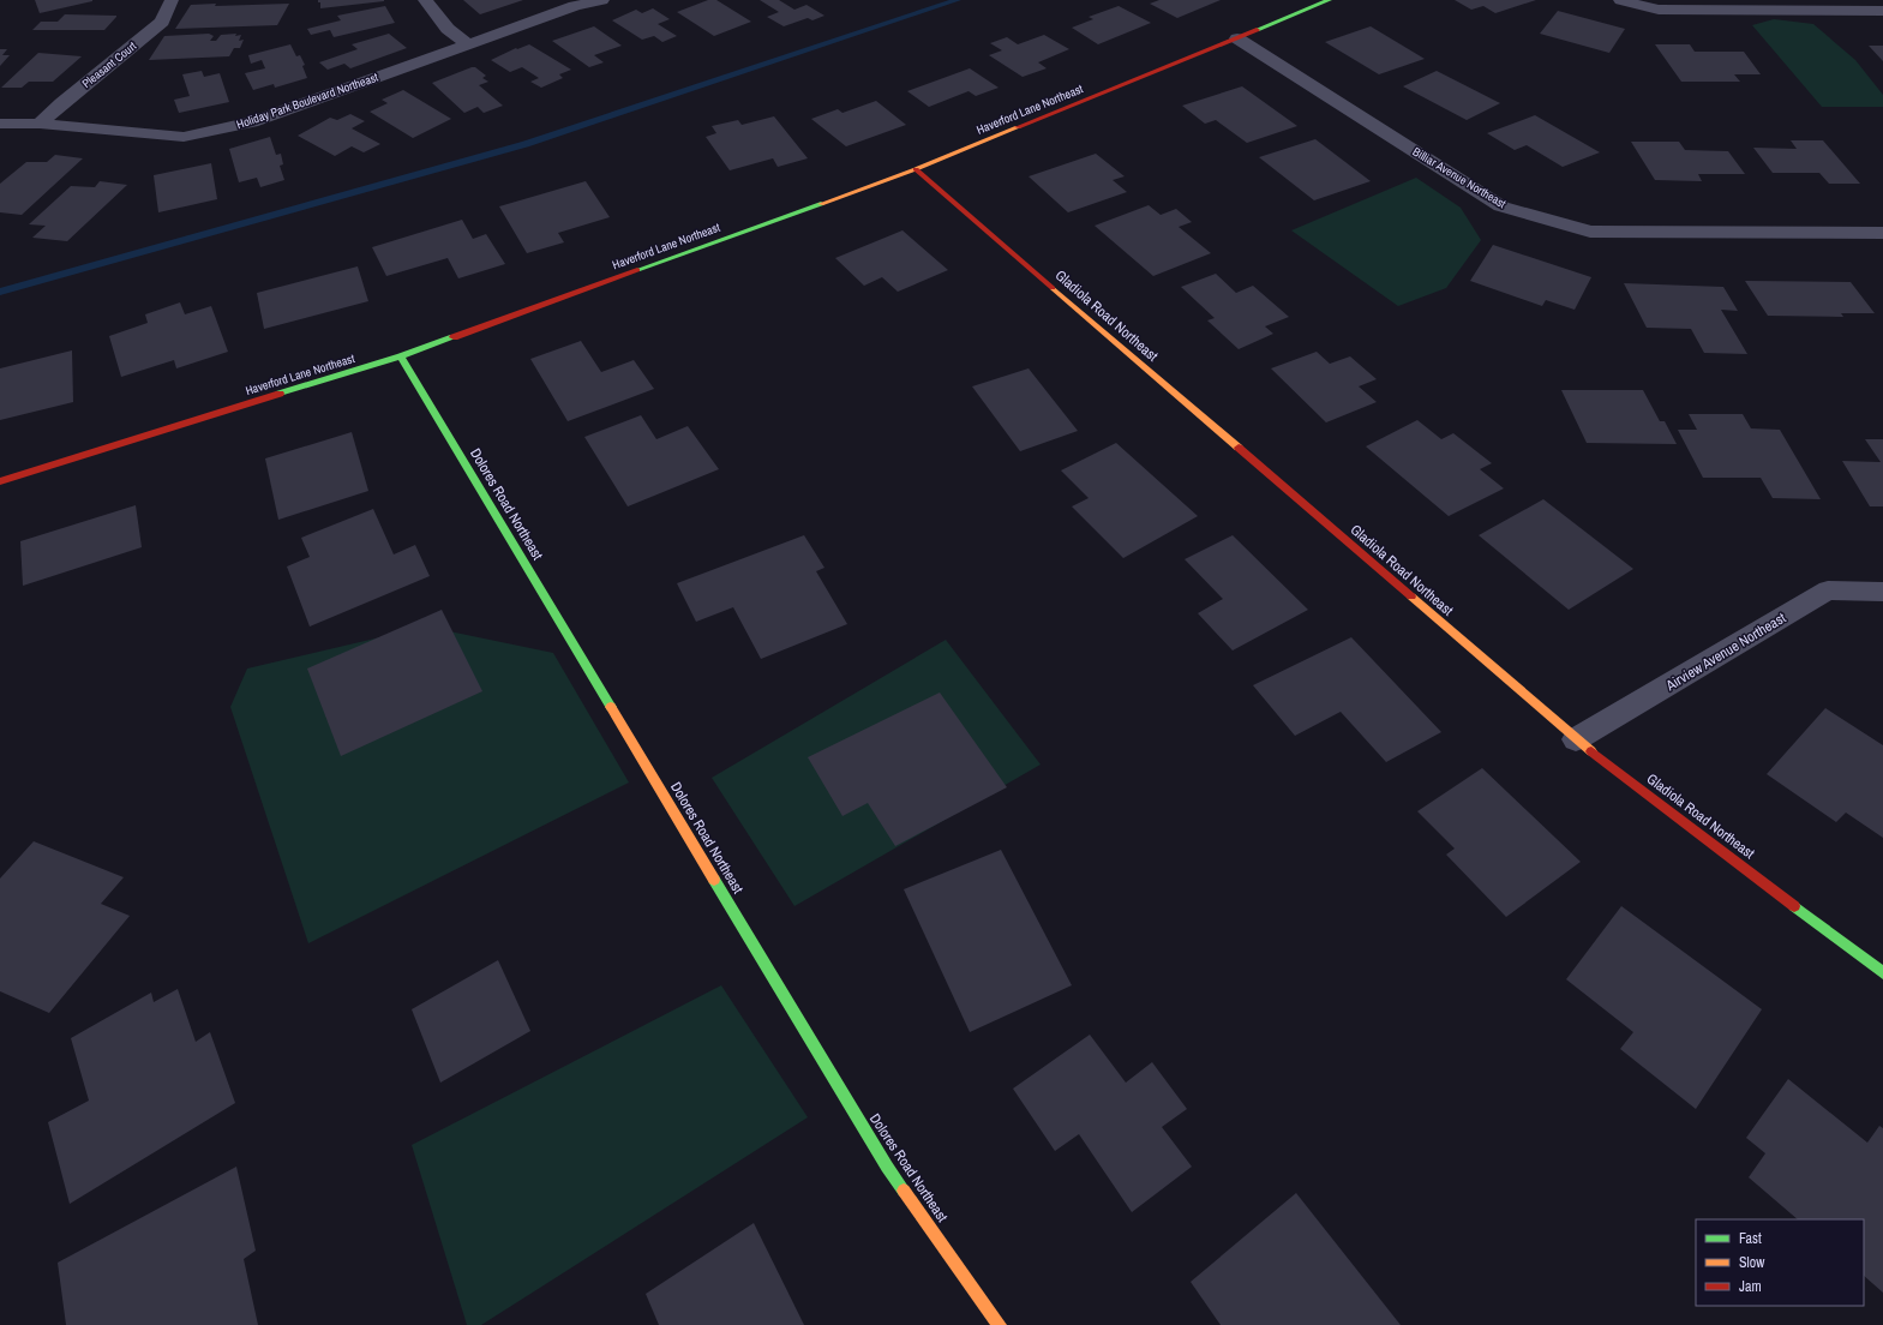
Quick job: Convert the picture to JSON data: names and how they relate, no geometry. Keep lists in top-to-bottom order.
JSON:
{
  "streets": {
    "street": [
      "Pleasant Court",
      "Holiday Park Boulevard Northeast",
      "Haverford Lane Northeast",
      "Billiar Avenue Northeast",
      "Gladiola Road Northeast",
      "Dolores Road Northeast",
      "Airview Avenue Northeast"
    ]
  },
  "crossings": [
    ["Pleasant Court", "Holiday Park Boulevard Northeast"],
    ["Haverford Lane Northeast", "Billiar Avenue Northeast"],
    ["Haverford Lane Northeast", "Gladiola Road Northeast"],
    ["Haverford Lane Northeast", "Dolores Road Northeast"],
    ["Gladiola Road Northeast", "Airview Avenue Northeast"]
  ],
  "legend": ["Fast", "Slow", "Jam"]
}
